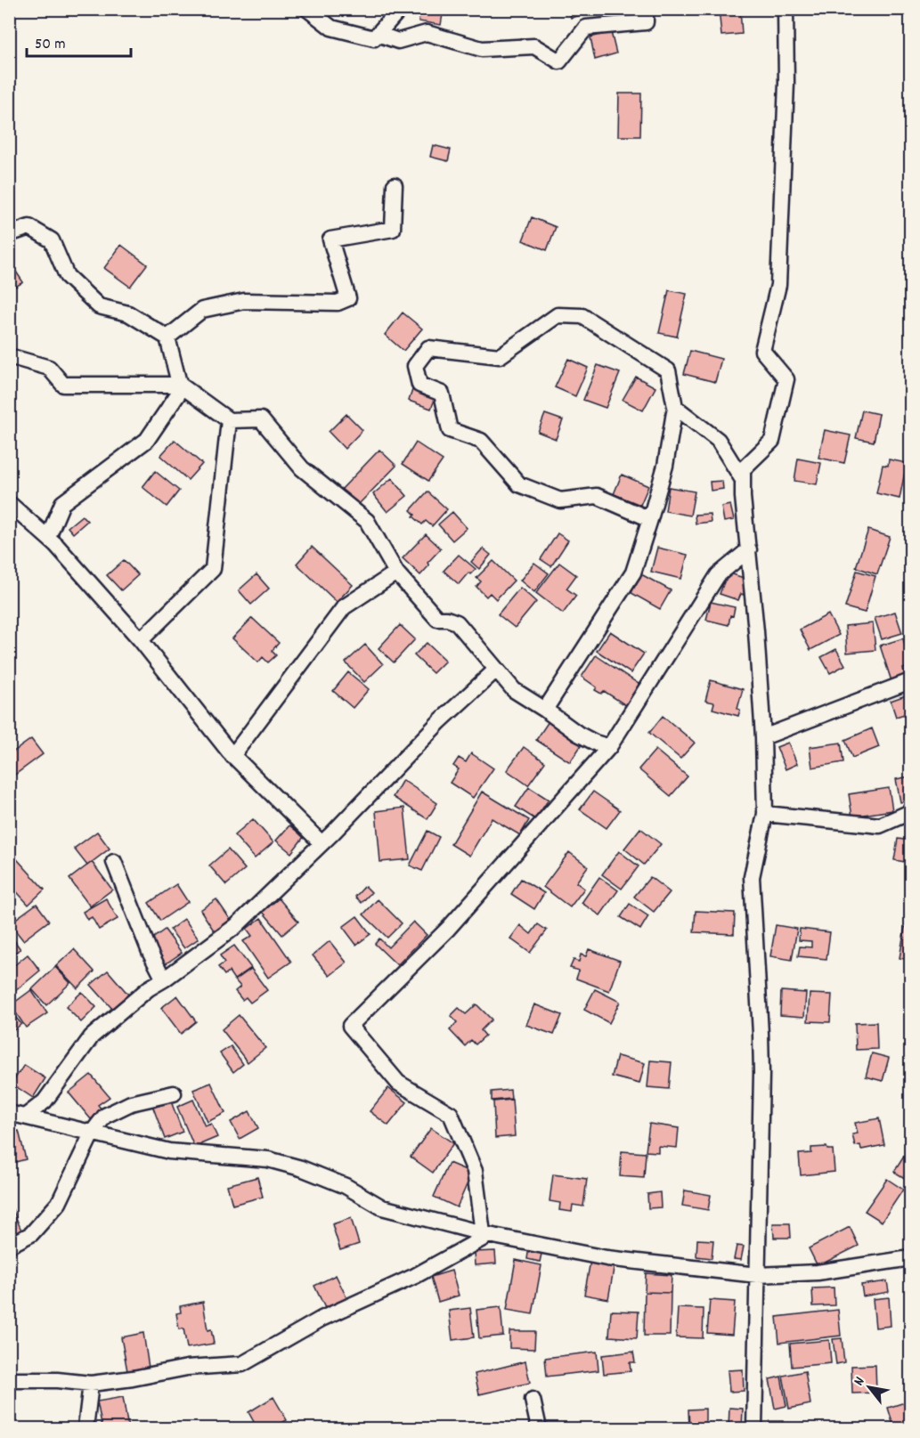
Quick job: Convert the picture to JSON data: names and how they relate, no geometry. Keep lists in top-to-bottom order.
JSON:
{
  "scale_bar": "50 m",
  "north": "top left"
}
